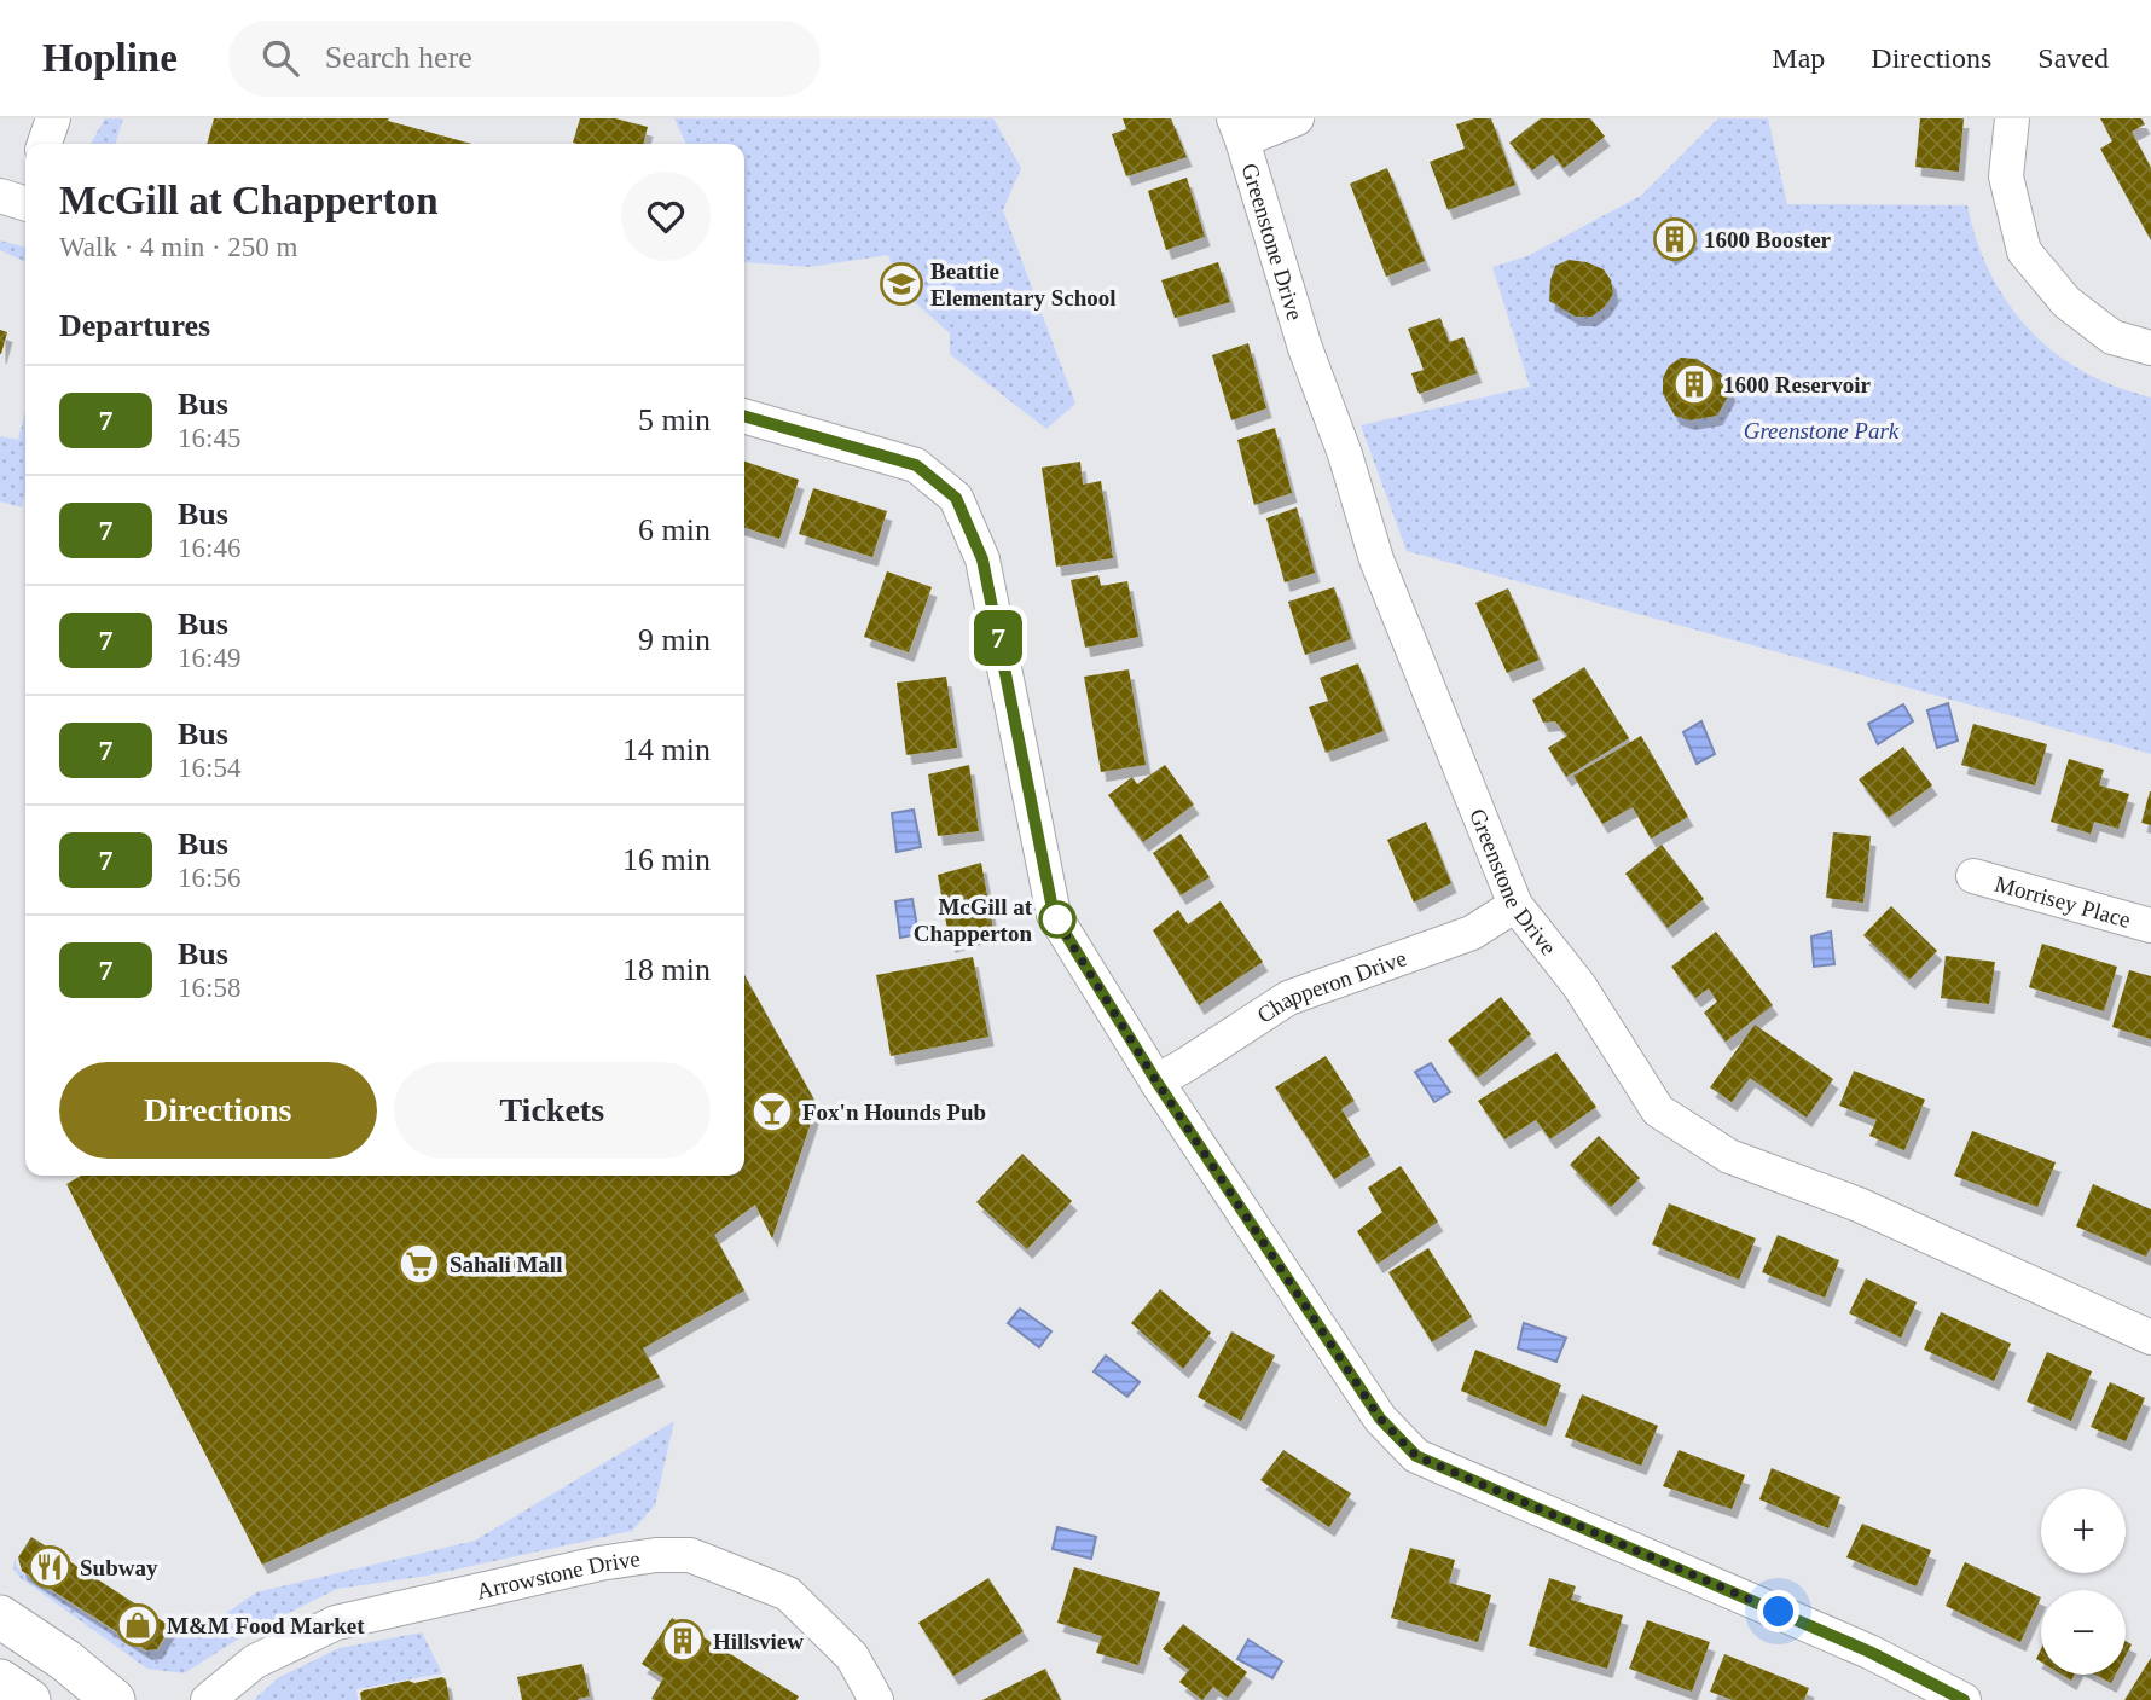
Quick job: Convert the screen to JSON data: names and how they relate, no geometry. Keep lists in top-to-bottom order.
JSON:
{
  "streets": {
    "street": [
      "Greenstone Drive",
      "Morrisey Place",
      "Chapperon Drive",
      "Arrowstone Drive"
    ]
  },
  "crossings": [
    ["Greenstone Drive", "Chapperon Drive"]
  ],
  "parks": ["Greenstone Park"],
  "places": {
    "building": ["1600 Booster", "1600 Reservoir", "Hillsview"],
    "school or university": ["Beattie Elementary School"],
    "other": ["McGill at Chapperton"],
    "bar": ["Fox'n Hounds Pub"],
    "supermarket": ["Sahali Mall"],
    "restaurant": ["Subway"],
    "shop": ["M&M Food Market"]
  },
  "lines": ["bus line 7"],
  "page": {
    "header": "Hopline",
    "search": "Search here",
    "nav": ["Map", "Directions", "Saved"],
    "on_map": "7",
    "heading": [
      ["McGill at Chapperton", "Walk · 4 min · 250 m"],
      "Departures"
    ],
    "list": [
      {
        "mark": "7",
        "name": "Bus",
        "note": "16:45",
        "value": "5 min"
      },
      {
        "mark": "7",
        "name": "Bus",
        "note": "16:46",
        "value": "6 min"
      },
      {
        "mark": "7",
        "name": "Bus",
        "note": "16:49",
        "value": "9 min"
      },
      {
        "mark": "7",
        "name": "Bus",
        "note": "16:54",
        "value": "14 min"
      },
      {
        "mark": "7",
        "name": "Bus",
        "note": "16:56",
        "value": "16 min"
      },
      {
        "mark": "7",
        "name": "Bus",
        "note": "16:58",
        "value": "18 min"
      }
    ],
    "buttons": ["Directions", "Tickets"],
    "map_buttons": ["+", "−"]
  }
}
